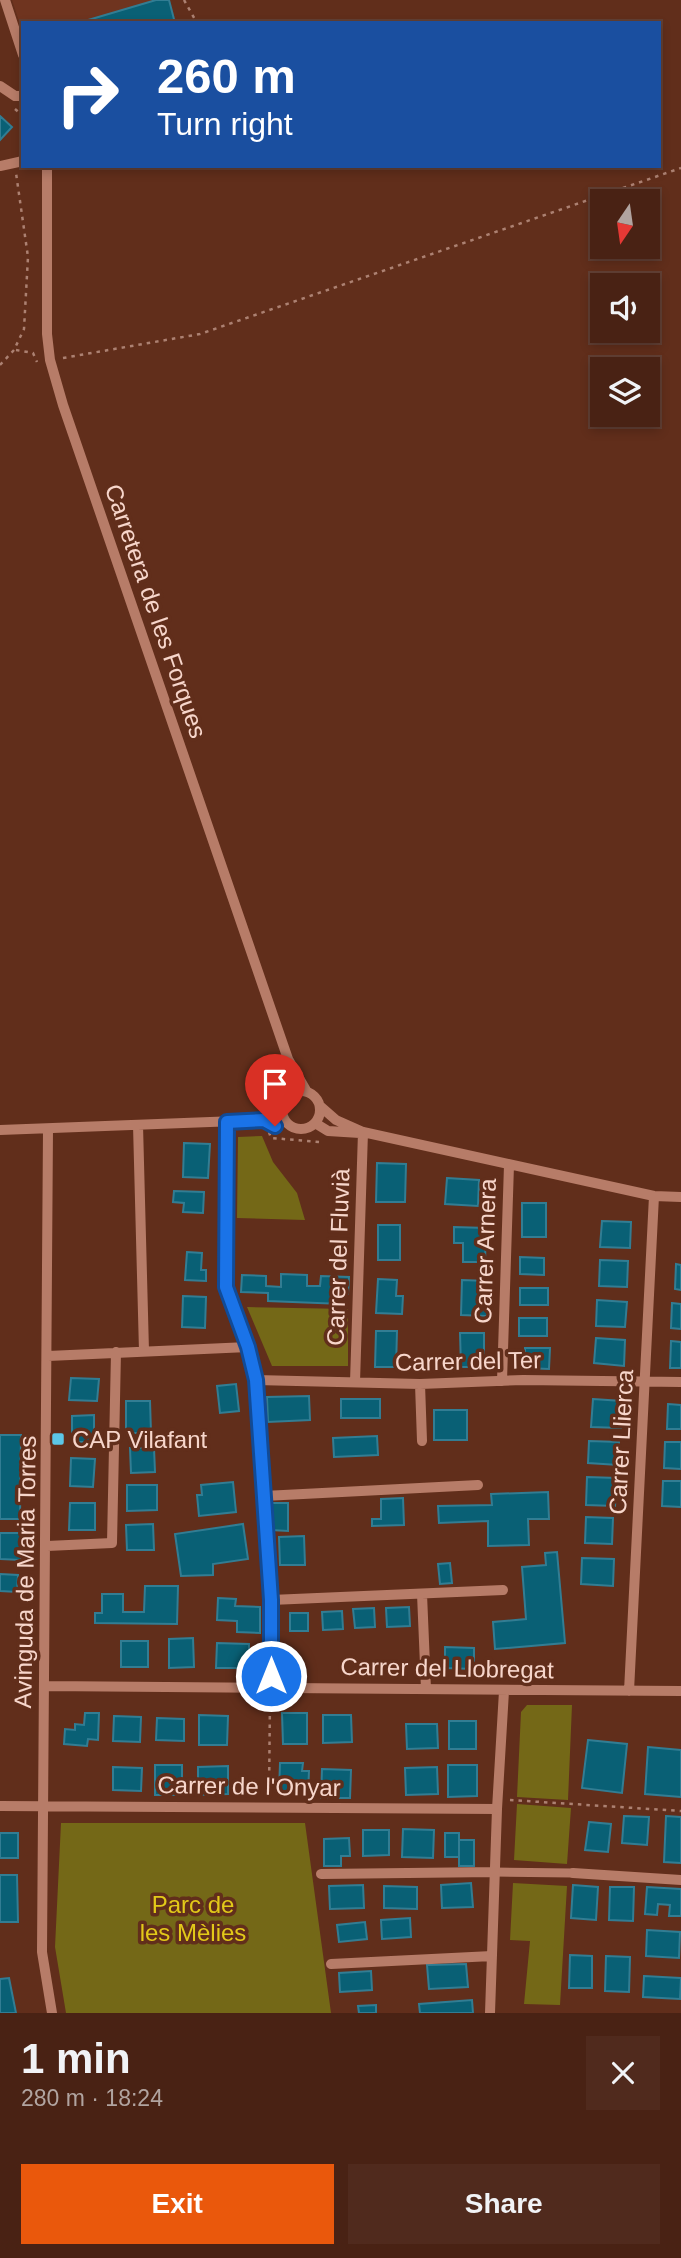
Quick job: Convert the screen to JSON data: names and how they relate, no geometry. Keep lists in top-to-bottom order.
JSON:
{
  "streets": {
    "street": [
      "Carretera de les Forques",
      "Carrer Arnera",
      "Carrer del Fluvià",
      "Carrer del Ter",
      "Carrer Llierca",
      "Avinguda de Maria Torres",
      "Carrer del Llobregat",
      "Carrer de l'Onyar"
    ]
  },
  "crossings": [
    ["Carrer Arnera", "Carrer del Ter"],
    ["Carrer del Fluvià", "Carrer del Ter"],
    ["Carrer del Ter", "Carrer Llierca"],
    ["Carrer Llierca", "Carrer del Llobregat"],
    ["Avinguda de Maria Torres", "Carrer del Llobregat"],
    ["Avinguda de Maria Torres", "Carrer de l'Onyar"]
  ],
  "parks": ["Parc de les Mèlies"],
  "places": {
    "transit": ["CAP Vilafant"]
  },
  "north": "bottom",
  "page": {
    "turn": ["260 m", "Turn right"],
    "heading": ["1 min", "280 m · 18:24"],
    "buttons": ["Exit", "Share"]
  }
}
